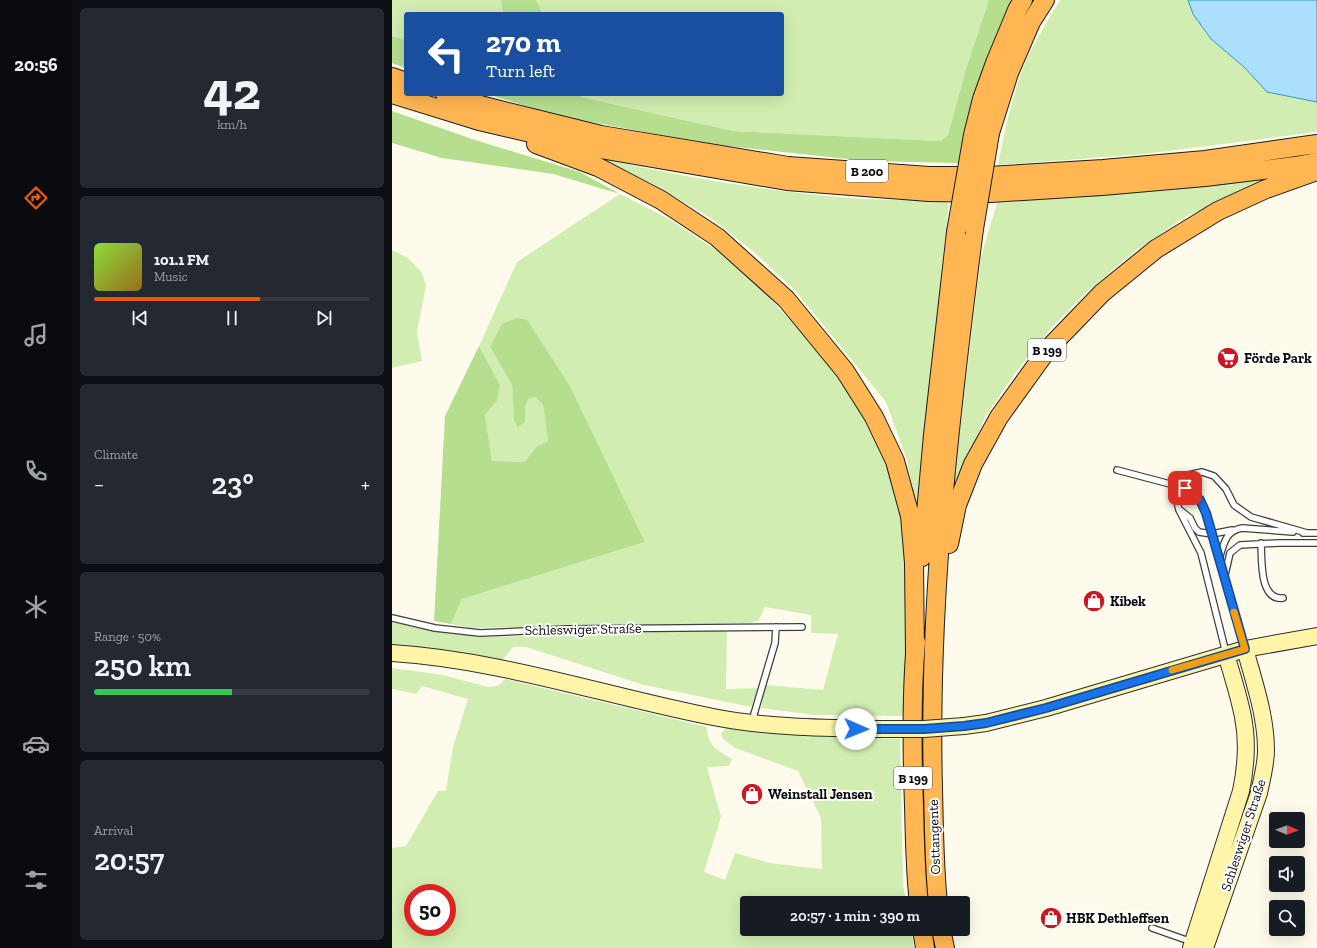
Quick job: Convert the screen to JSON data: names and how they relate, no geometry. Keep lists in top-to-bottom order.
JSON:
{
  "streets": {
    "highway": ["B 200", "B 199", "Osttangente"],
    "main road": ["Schleswiger Straße"]
  },
  "crossings": [
    ["B 199", "Osttangente"]
  ],
  "places": {
    "supermarket": ["Förde Park"],
    "shop": ["Kibek", "Weinstall Jensen", "HBK Dethleffsen"]
  },
  "north": "right",
  "page": {
    "tabs": "20:56",
    "tile": [
      ["42", "km/h"],
      "Climate",
      ["Range · 50%", "250 km"],
      ["Arrival", "20:57"]
    ],
    "turn": ["270 m", "Turn left"],
    "song": ["101.1 FM", "Music"],
    "heat": ["−", "23°", "+"],
    "limit": "50",
    "trip": "20:57 · 1 min · 390 m"
  }
}
